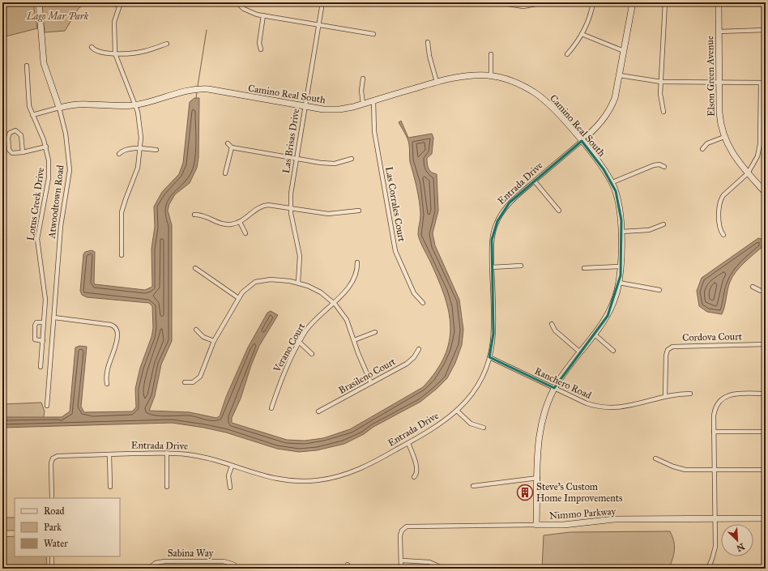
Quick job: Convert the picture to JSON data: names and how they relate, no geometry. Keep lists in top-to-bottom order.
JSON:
{
  "streets": {
    "street": [
      "Elson Green Avenue",
      "Camino Real South",
      "Las Brisas Drive",
      "Entrada Drive",
      "Atwoodtown Road",
      "Lotus Creek Drive",
      "Las Corrales Court",
      "Cordova Court",
      "Verano Court",
      "Brasileno Court",
      "Ranchero Road",
      "Nimmo Parkway",
      "Sabina Way"
    ]
  },
  "crossings": [
    ["Camino Real South", "Las Brisas Drive"],
    ["Camino Real South", "Entrada Drive"],
    ["Camino Real South", "Atwoodtown Road"],
    ["Camino Real South", "Lotus Creek Drive"],
    ["Camino Real South", "Las Corrales Court"],
    ["Camino Real South", "Ranchero Road"],
    ["Camino Real South", "Nimmo Parkway"],
    ["Entrada Drive", "Ranchero Road"],
    ["Cordova Court", "Ranchero Road"]
  ],
  "parks": ["Lago Mar Park"],
  "places": {
    "building": ["Steve's Custom Home Improvements"]
  },
  "legend": ["Road", "Park", "Water"],
  "north": "bottom right"
}
